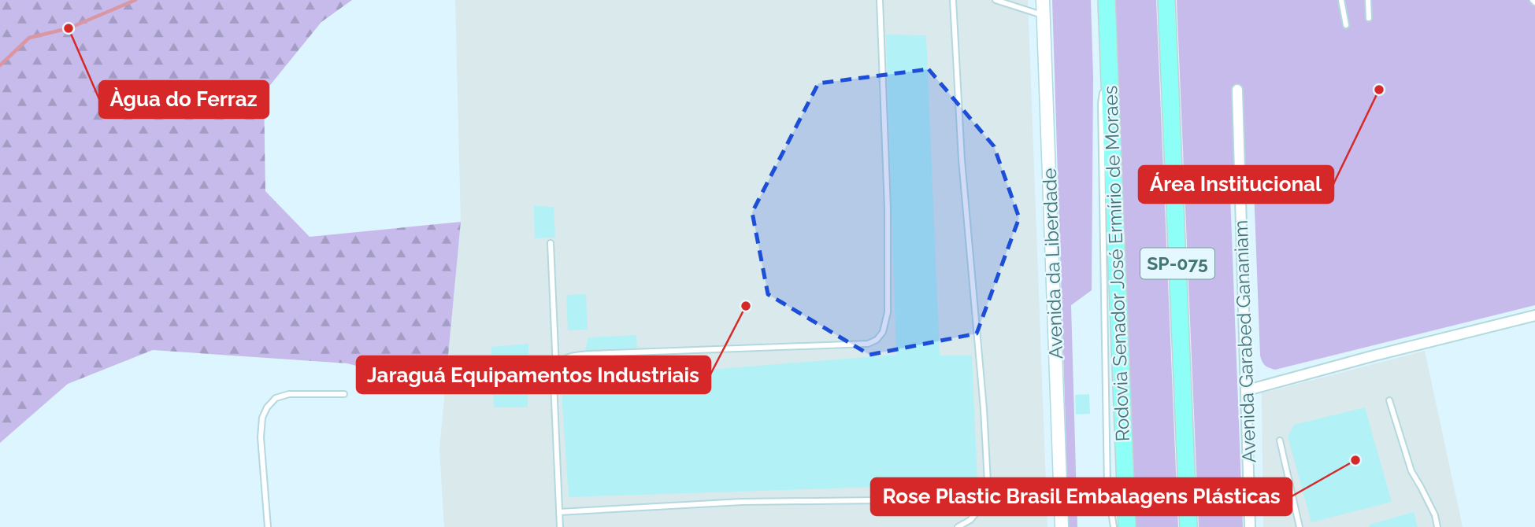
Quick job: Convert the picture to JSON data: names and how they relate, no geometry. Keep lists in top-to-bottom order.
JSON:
{
  "streets": {
    "highway": ["Rodovia Senador José Ermírio de Moraes", "SP-075"],
    "street": ["Avenida da Liberdade", "Avenida Garabed Gananiam"]
  },
  "places": [
    "Àgua do Ferraz",
    "Área Institucional",
    "Jaraguá Equipamentos Industriais",
    "Rose Plastic Brasil Embalagens Plásticas"
  ]
}
